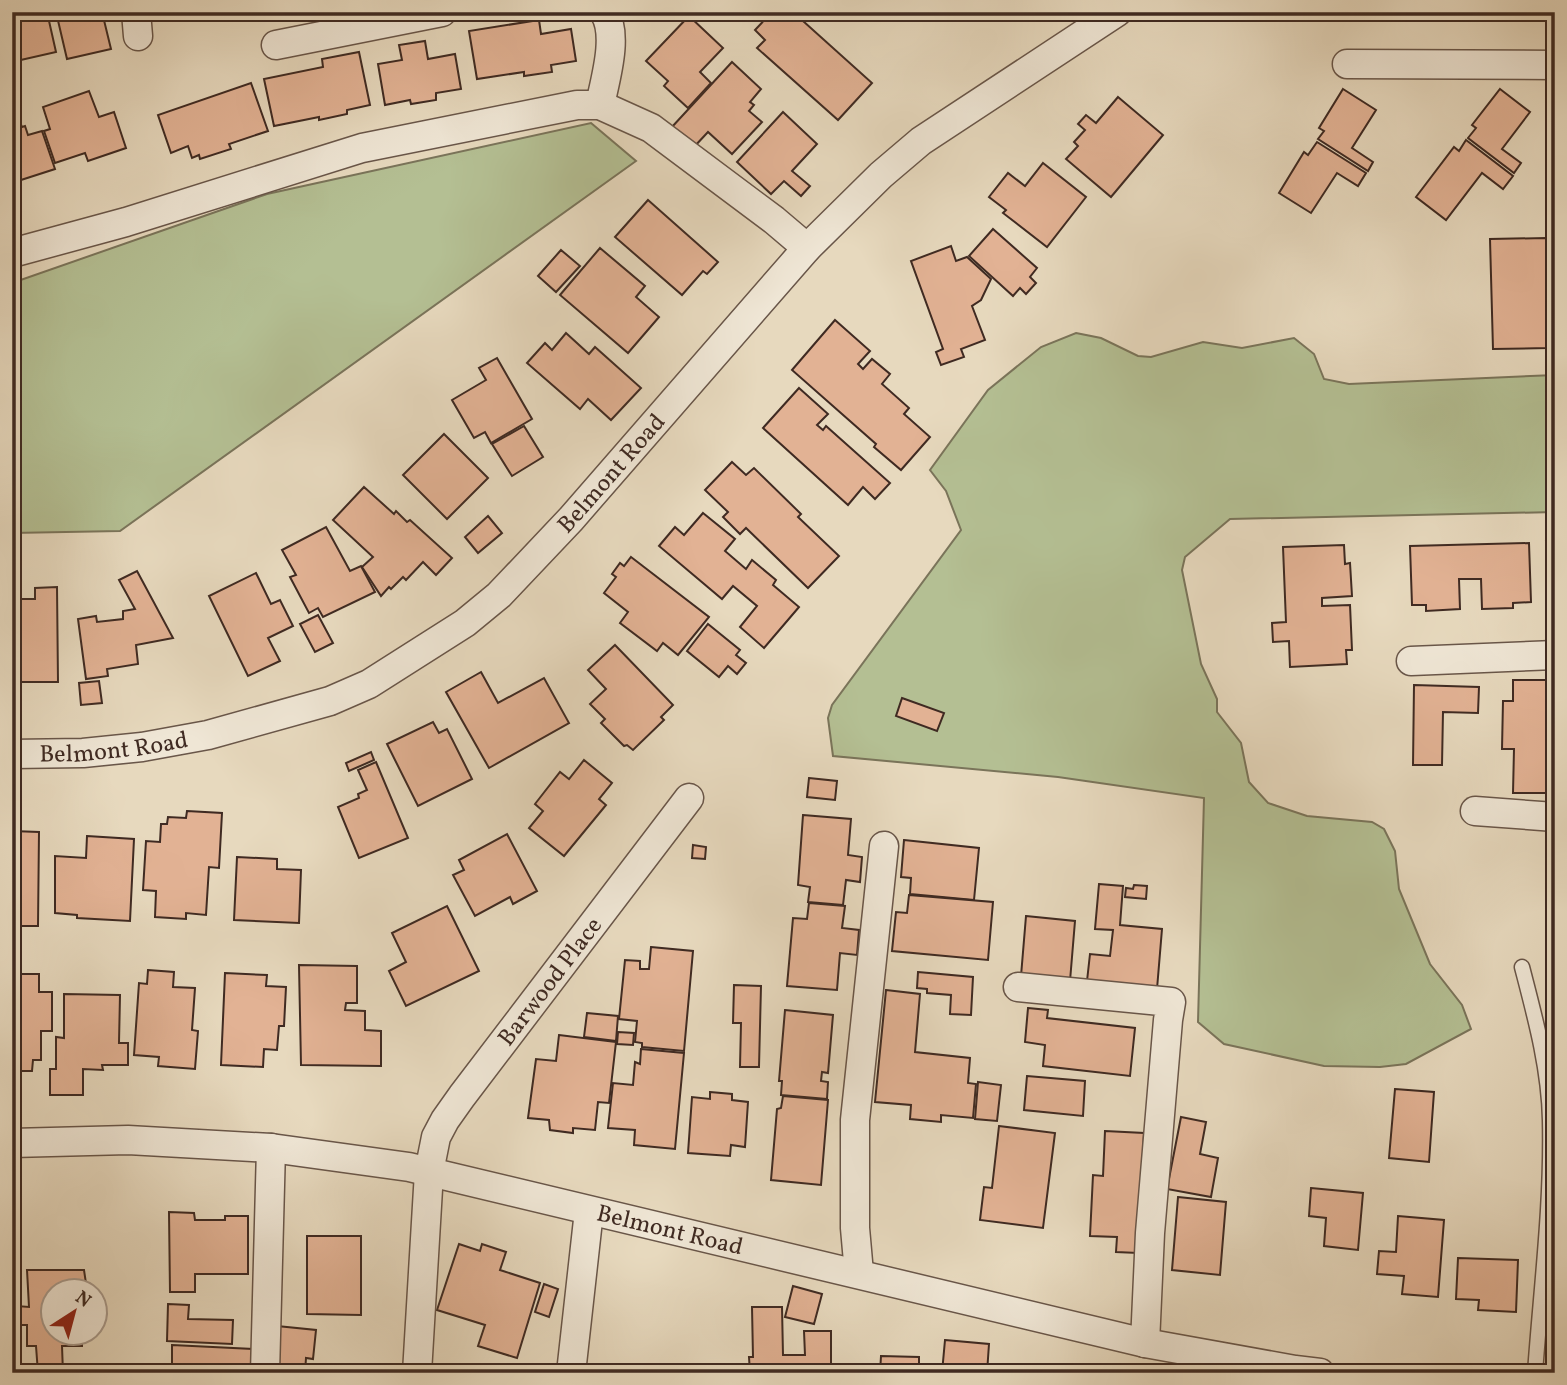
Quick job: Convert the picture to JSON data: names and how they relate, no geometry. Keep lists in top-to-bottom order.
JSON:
{
  "streets": {
    "street": ["Belmont Road", "Barwood Place"]
  },
  "crossings": [
    ["Belmont Road", "Barwood Place"]
  ],
  "north": "top right"
}
